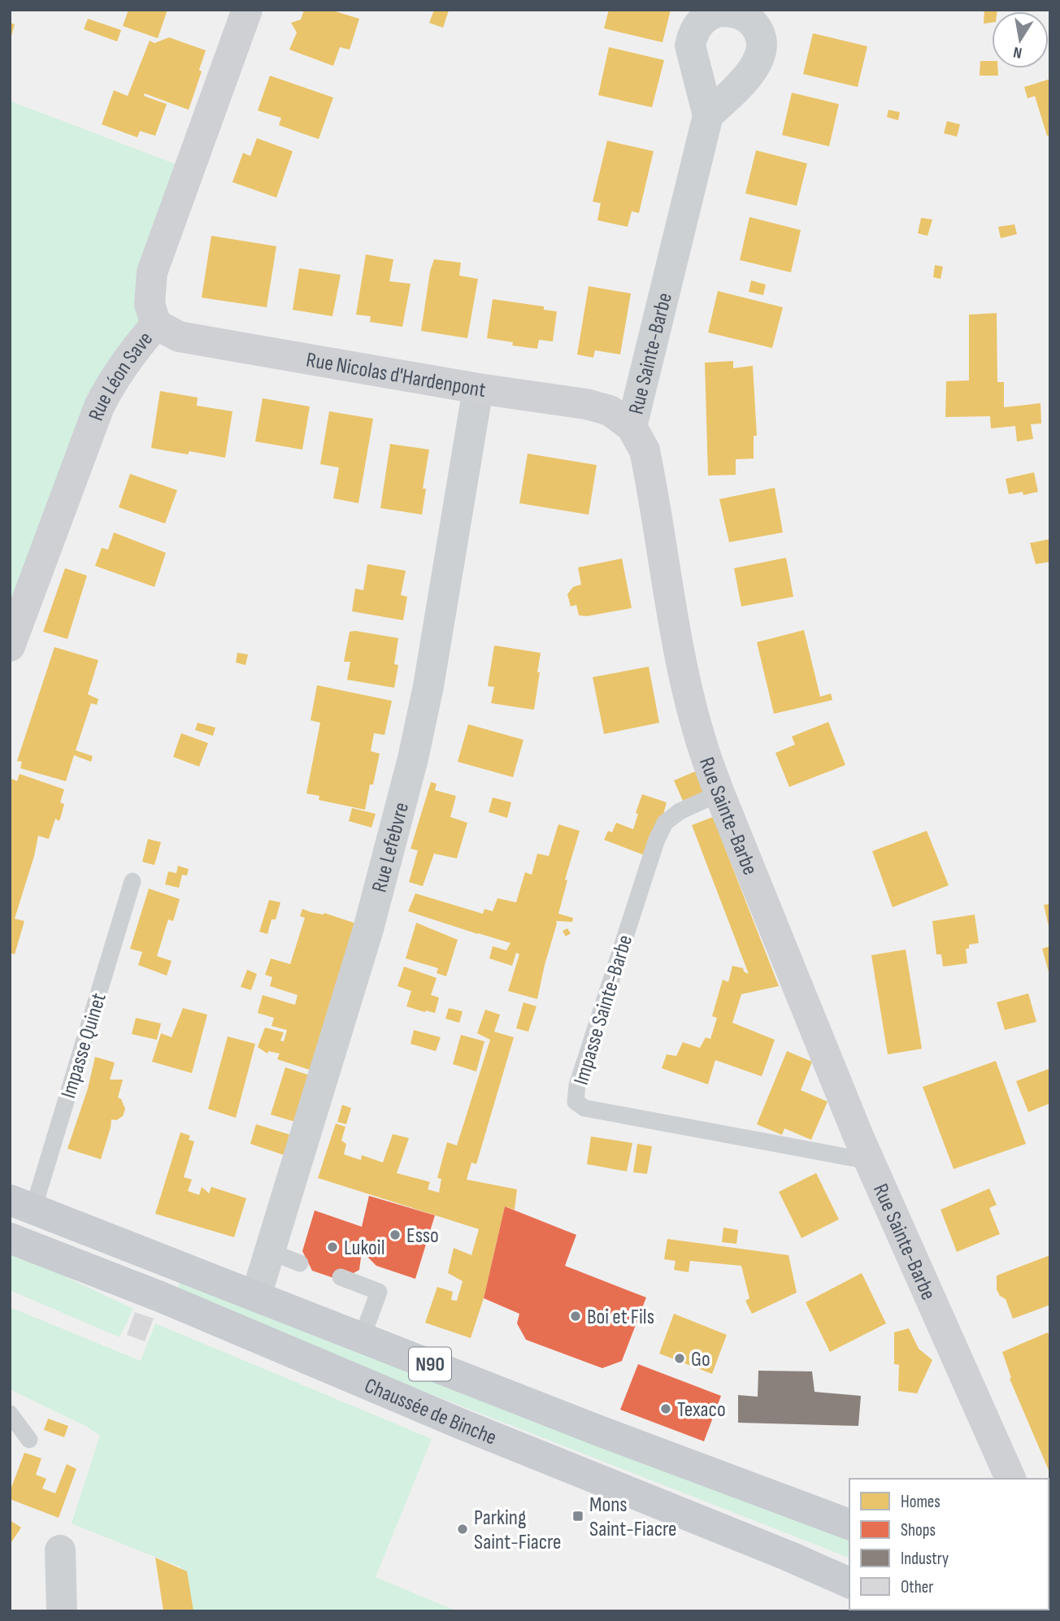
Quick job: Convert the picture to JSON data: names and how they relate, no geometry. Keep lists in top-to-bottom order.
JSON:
{
  "streets": {
    "main road": ["N90", "Chaussée de Binche"],
    "street": [
      "Rue Sainte-Barbe",
      "Rue Nicolas d'Hardenpont",
      "Rue Léon Save",
      "Rue Lefebvre"
    ],
    "lane": ["Impasse Sainte-Barbe", "Impasse Quinet"]
  },
  "crossings": [
    ["Rue Sainte-Barbe", "Rue Nicolas d'Hardenpont"],
    ["Rue Sainte-Barbe", "Impasse Sainte-Barbe"],
    ["Rue Nicolas d'Hardenpont", "Rue Léon Save"],
    ["Rue Nicolas d'Hardenpont", "Rue Lefebvre"],
    ["Rue Lefebvre", "Chaussée de Binche"],
    ["Impasse Quinet", "Chaussée de Binche"]
  ],
  "places": {
    "other": [
      "Esso",
      "Lukoil",
      "Boi et Fils",
      "Go",
      "Texaco",
      "Parking Saint-Fiacre"
    ],
    "transit": ["Mons Saint-Fiacre"]
  },
  "legend": [
    "Homes",
    "Shops",
    "Industry",
    "Other"
  ],
  "north": "bottom"
}
